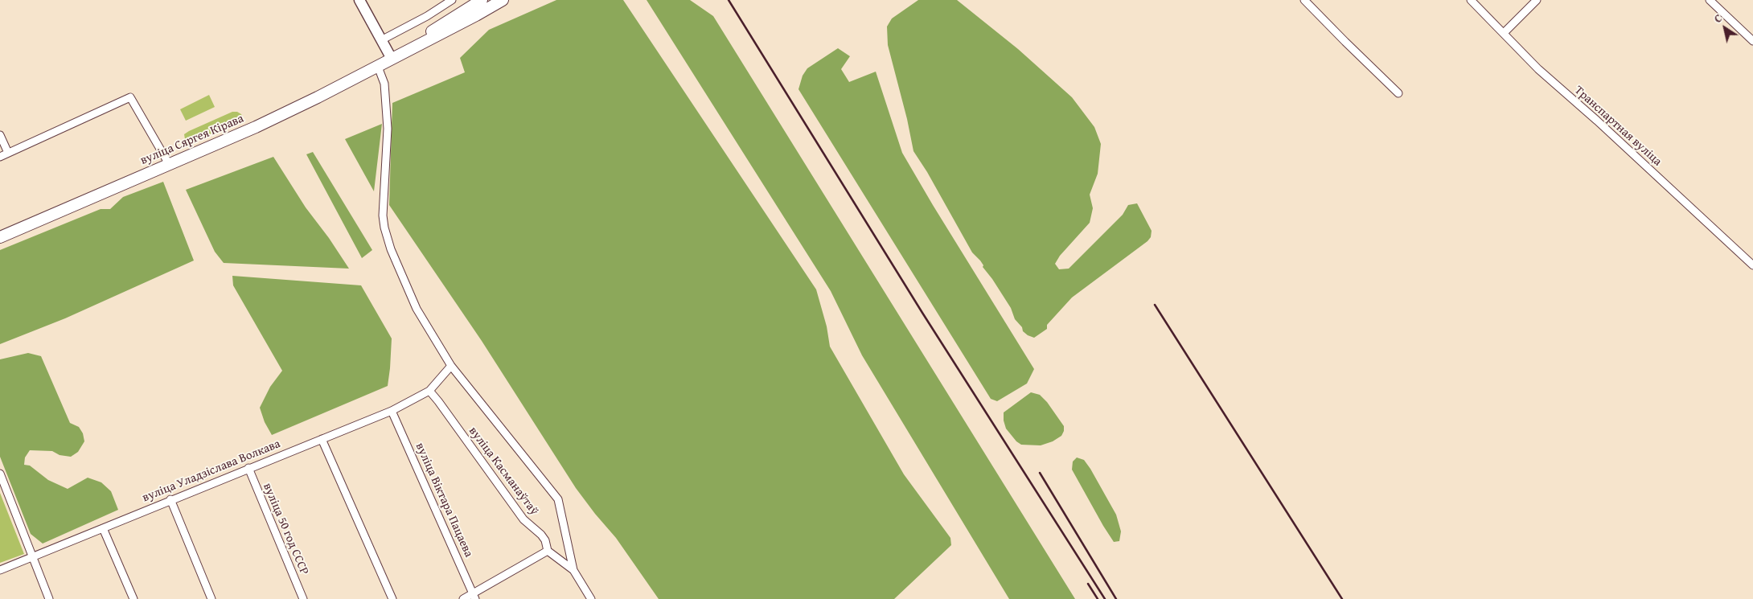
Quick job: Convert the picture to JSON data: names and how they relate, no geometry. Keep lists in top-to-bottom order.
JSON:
{
  "streets": {
    "main road": ["вуліца Сяргея Кірава"],
    "street": [
      "Транспартная вуліца",
      "вуліца Уладзіслава Волкава",
      "вуліца Касманаўтаў",
      "вуліца Віктара Пацаева",
      "вуліца 50 год СССР"
    ]
  },
  "crossings": [
    ["вуліца Уладзіслава Волкава", "вуліца Касманаўтаў"],
    ["вуліца Уладзіслава Волкава", "вуліца Віктара Пацаева"],
    ["вуліца Уладзіслава Волкава", "вуліца 50 год СССР"]
  ],
  "north": "top left"
}
